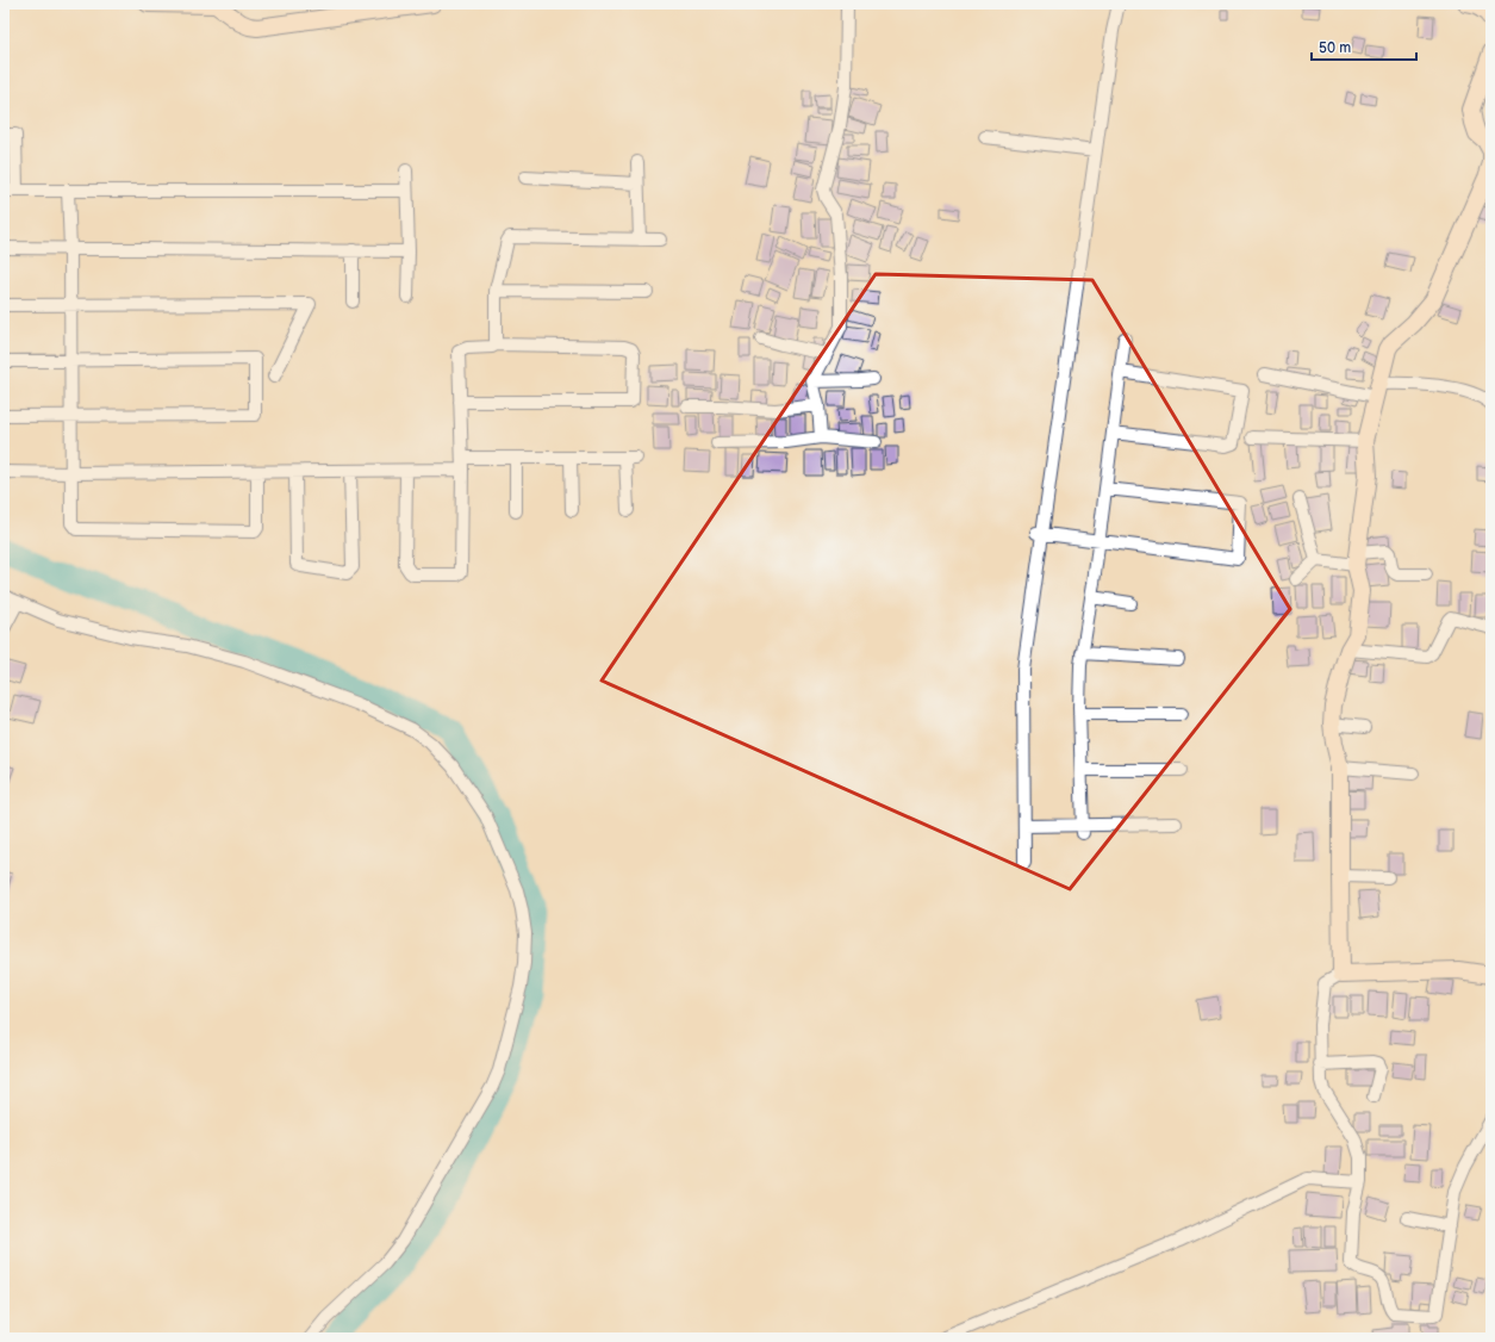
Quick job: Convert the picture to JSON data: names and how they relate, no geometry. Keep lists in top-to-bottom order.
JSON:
{
  "scale_bar": "50 m"
}
